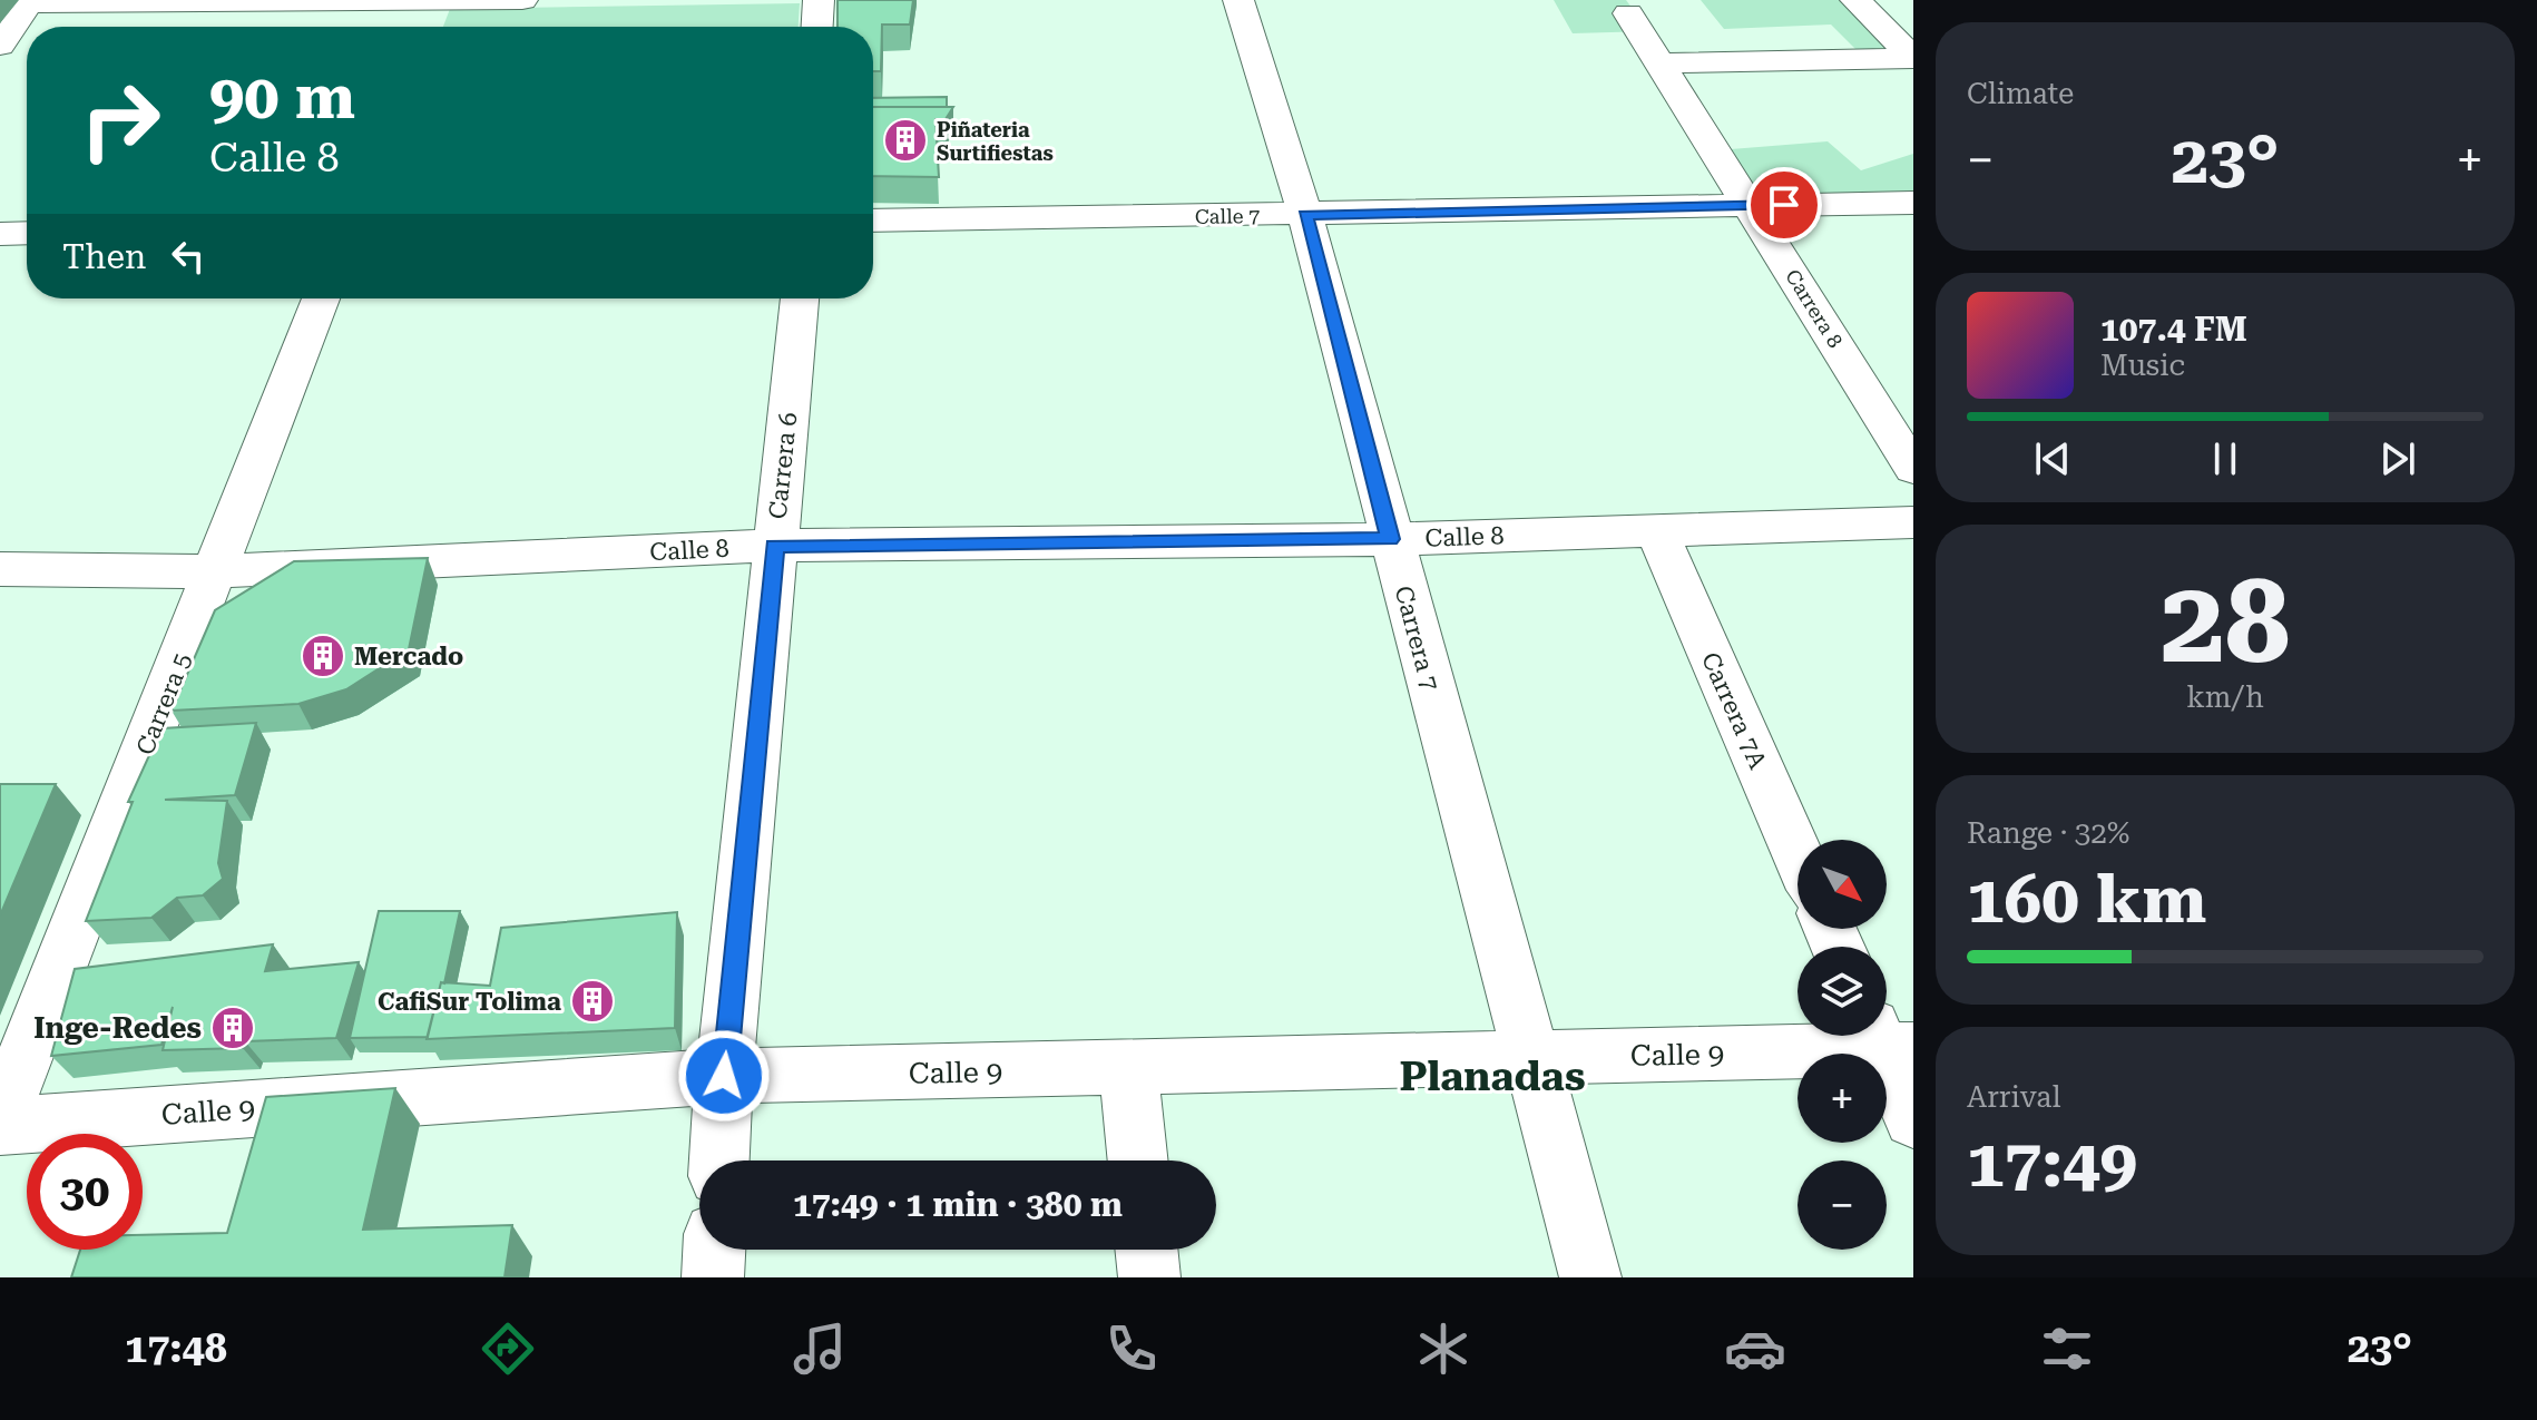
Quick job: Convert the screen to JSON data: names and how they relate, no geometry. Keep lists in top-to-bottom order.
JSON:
{
  "streets": {
    "street": [
      "Calle 7",
      "Carrera 8",
      "Carrera 6",
      "Calle 8",
      "Carrera 7",
      "Carrera 5",
      "Carrera 7A",
      "Calle 9"
    ]
  },
  "crossings": [
    ["Calle 7", "Carrera 8"],
    ["Calle 7", "Carrera 7"],
    ["Carrera 6", "Calle 8"],
    ["Carrera 6", "Calle 9"],
    ["Calle 8", "Carrera 7"],
    ["Calle 8", "Carrera 5"],
    ["Calle 8", "Carrera 7A"],
    ["Carrera 7", "Calle 9"],
    ["Carrera 5", "Calle 9"]
  ],
  "districts": ["Planadas"],
  "places": {
    "building": [
      "Piñateria Surtifiestas",
      "Mercado",
      "CafiSur Tolima",
      "Inge-Redes"
    ]
  },
  "north": "bottom right",
  "page": {
    "tile": [
      "Climate",
      ["28", "km/h"],
      ["Range · 32%", "160 km"],
      ["Arrival", "17:49"]
    ],
    "turn": ["90 m", "Calle 8"],
    "heat": ["−", "23°", "+"],
    "then": "Then",
    "song": ["107.4 FM", "Music"],
    "map_buttons": ["+", "−"],
    "limit": "30",
    "trip": "17:49 · 1 min · 380 m",
    "tabs": ["17:48", "23°"]
  }
}
